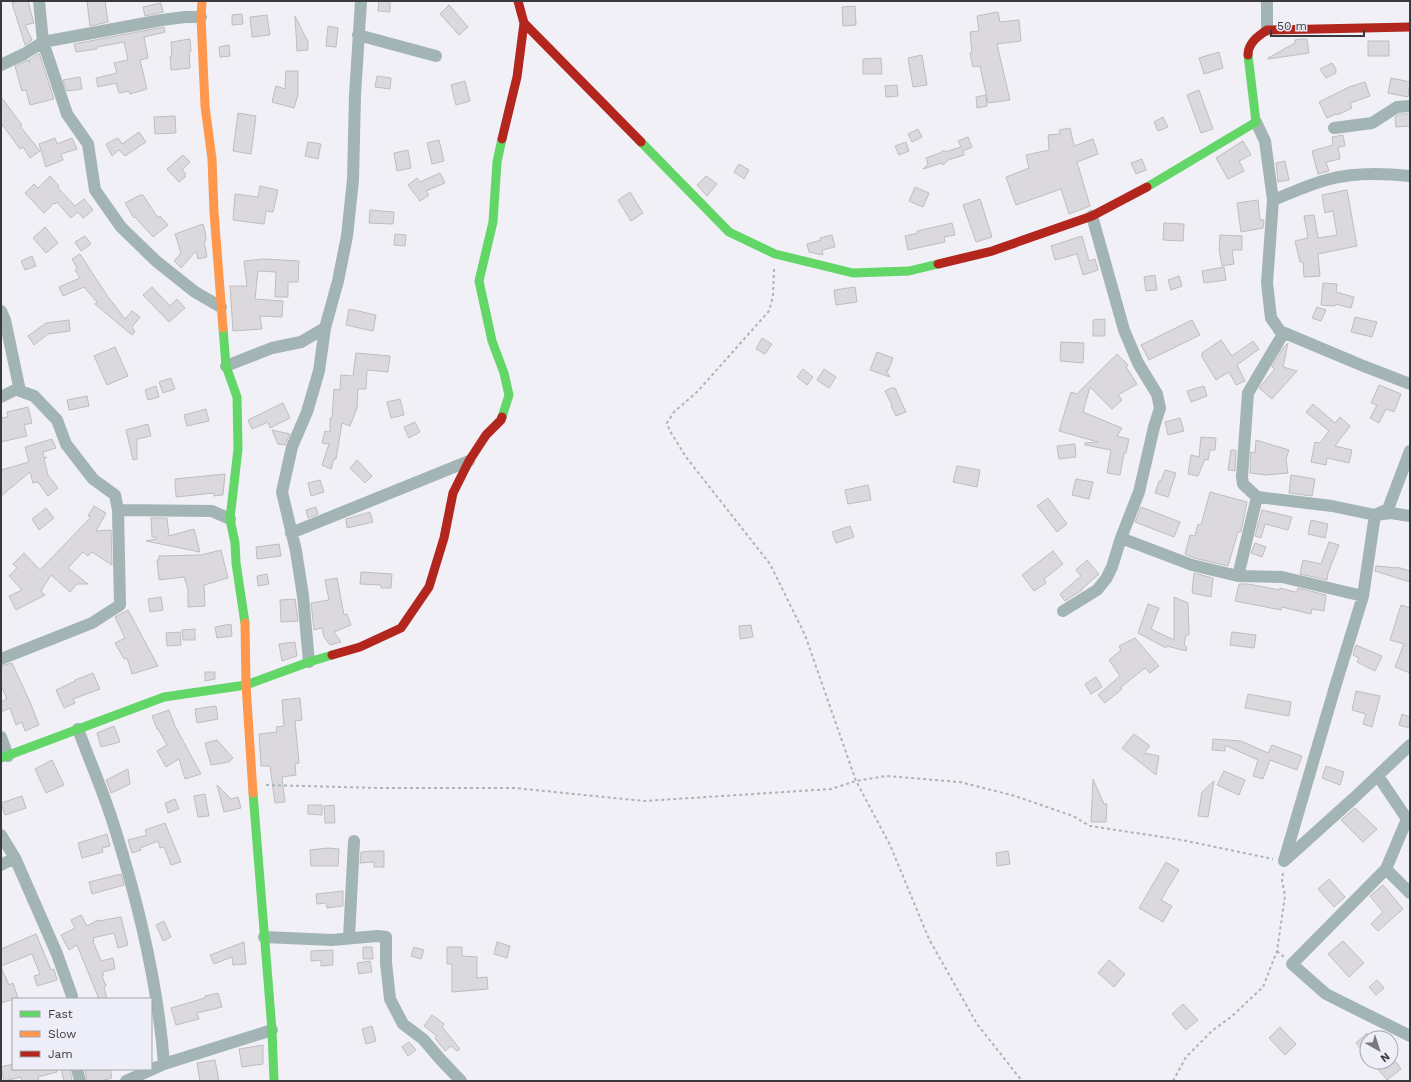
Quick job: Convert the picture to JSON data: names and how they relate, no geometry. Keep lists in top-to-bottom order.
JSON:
{
  "legend": ["Fast", "Slow", "Jam"],
  "scale_bar": "50 m",
  "north": "bottom right"
}
